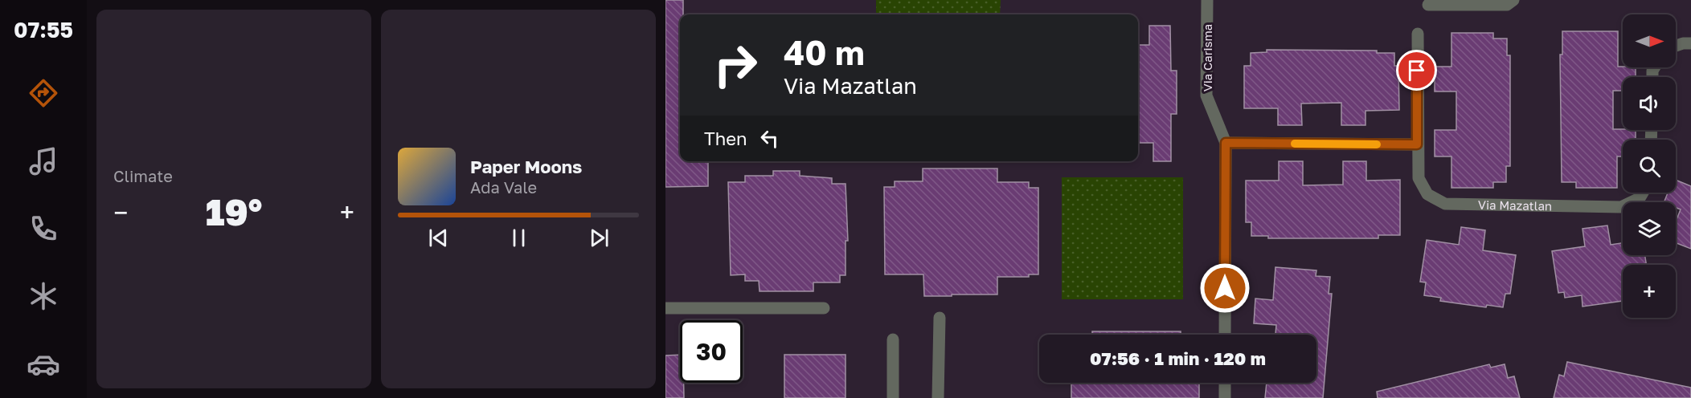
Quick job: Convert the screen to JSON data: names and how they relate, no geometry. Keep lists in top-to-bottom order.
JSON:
{
  "streets": {
    "street": ["Via Carisma", "Via Mazatlan"]
  },
  "north": "right",
  "page": {
    "tabs": "07:55",
    "tile": "Climate",
    "map_buttons": "+",
    "turn": ["40 m", "Via Mazatlan"],
    "then": "Then",
    "song": ["Paper Moons", "Ada Vale"],
    "heat": ["−", "19°", "+"],
    "limit": "30",
    "trip": "07:56 · 1 min · 120 m"
  }
}
